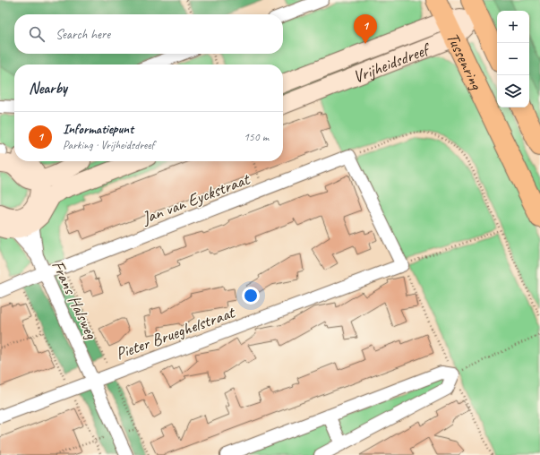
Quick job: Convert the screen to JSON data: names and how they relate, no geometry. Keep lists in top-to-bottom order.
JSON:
{
  "streets": {
    "highway": ["Tussenring"],
    "main road": ["Vrijheidsdreef"],
    "street": ["Jan van Eyckstraat", "Frans Halsweg", "Pieter Brueghelstraat"]
  },
  "crossings": [
    ["Tussenring", "Vrijheidsdreef"],
    ["Jan van Eyckstraat", "Frans Halsweg"],
    ["Frans Halsweg", "Pieter Brueghelstraat"]
  ],
  "page": {
    "map_buttons": ["+", "−"],
    "pins": "1",
    "search": "Search here",
    "heading": "Nearby",
    "list": [
      {
        "mark": "1",
        "name": "Informatiepunt",
        "note": "Parking · Vrijheidsdreef",
        "value": "150 m"
      }
    ]
  }
}
